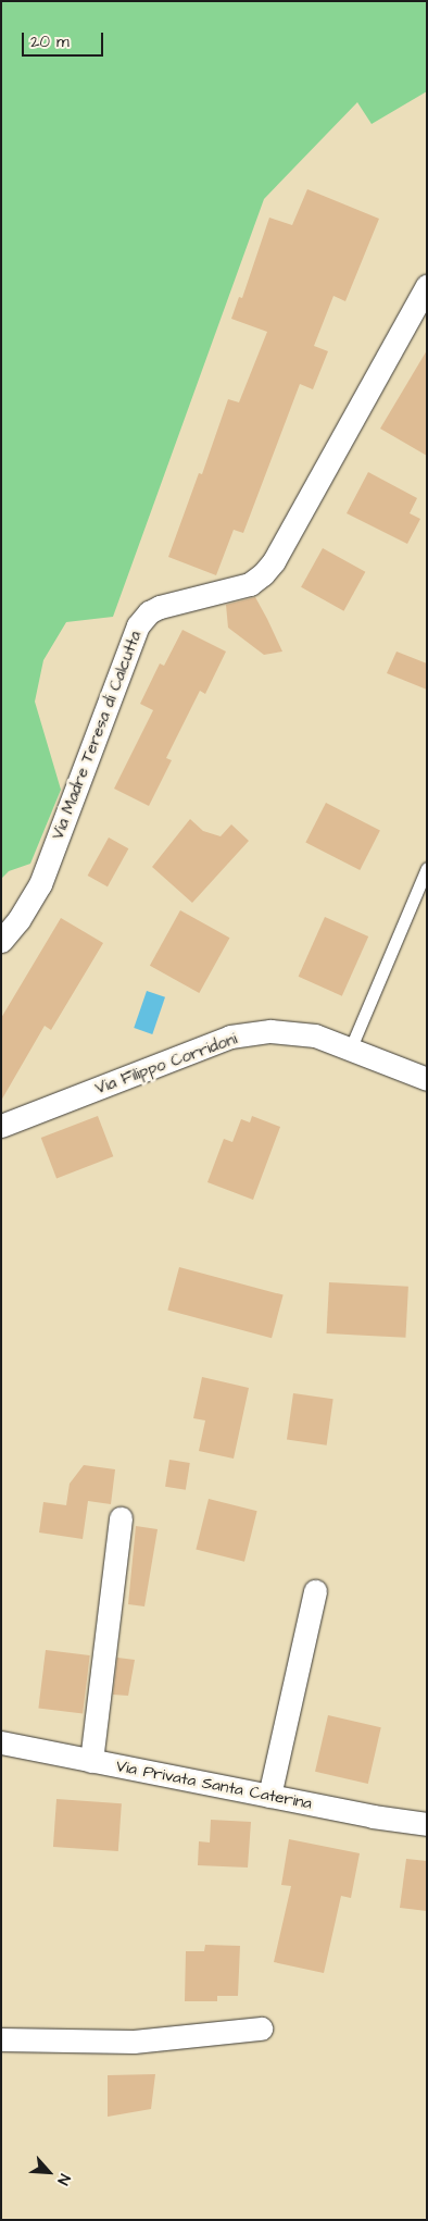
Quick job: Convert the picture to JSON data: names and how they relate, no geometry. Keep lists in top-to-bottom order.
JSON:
{
  "streets": {
    "street": ["Via Madre Teresa di Calcutta", "Via Filippo Corridoni", "Via Privata Santa Caterina"]
  },
  "scale_bar": "20 m",
  "north": "bottom right"
}
